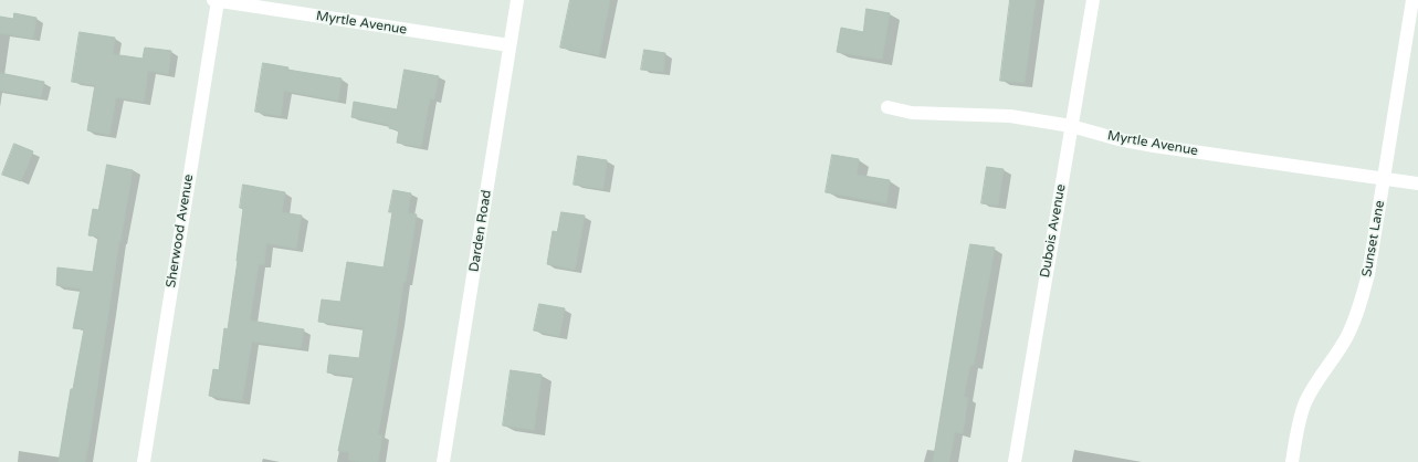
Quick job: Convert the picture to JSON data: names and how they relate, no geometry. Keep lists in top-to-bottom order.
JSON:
{
  "streets": {
    "street": [
      "Myrtle Avenue",
      "Sherwood Avenue",
      "Darden Road",
      "Dubois Avenue",
      "Sunset Lane"
    ]
  },
  "crossings": [
    ["Myrtle Avenue", "Sherwood Avenue"],
    ["Myrtle Avenue", "Darden Road"],
    ["Myrtle Avenue", "Dubois Avenue"],
    ["Myrtle Avenue", "Sunset Lane"]
  ]
}
